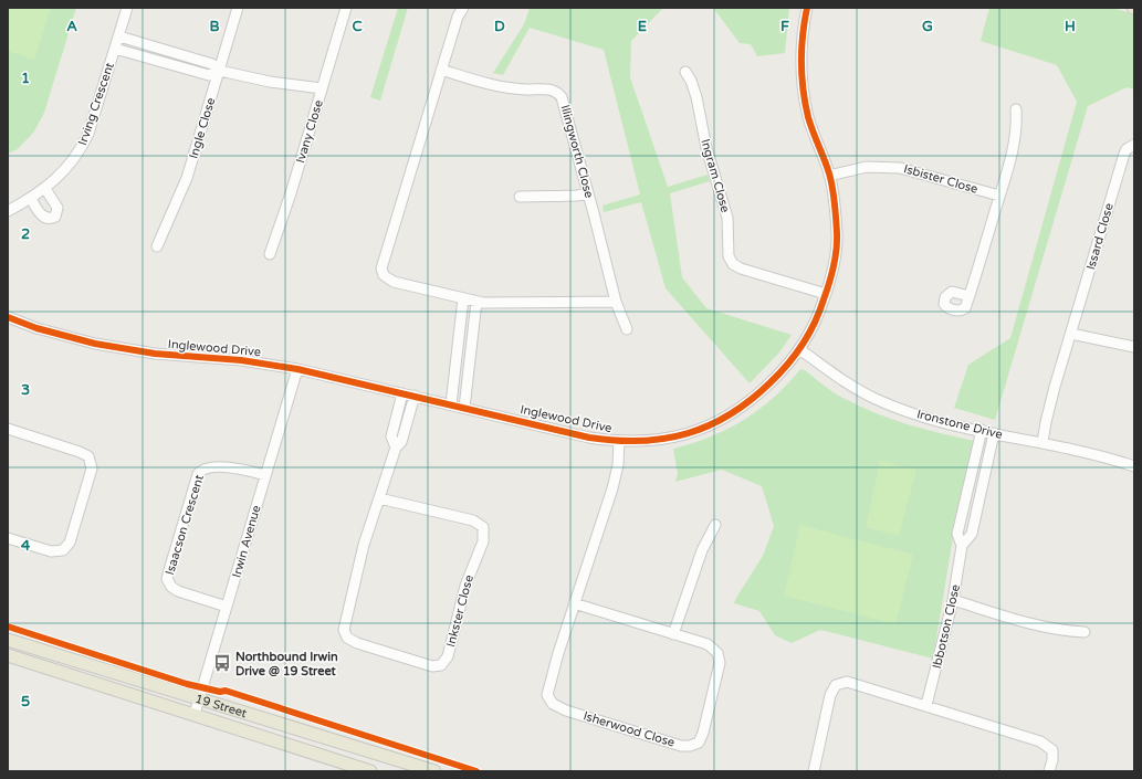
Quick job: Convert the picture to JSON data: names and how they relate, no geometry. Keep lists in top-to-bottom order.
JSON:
{
  "streets": {
    "main road": ["19 Street"],
    "street": [
      "Irving Crescent",
      "Ingle Close",
      "Ivany Close",
      "Illingworth Close",
      "Ingram Close",
      "Isbister Close",
      "Issard Close",
      "Inglewood Drive",
      "Ironstone Drive",
      "Isaacson Crescent",
      "Irwin Avenue",
      "Inkster Close",
      "Ibbotson Close",
      "Isherwood Close"
    ]
  },
  "crossings": [
    ["Ingram Close", "Inglewood Drive"],
    ["Isbister Close", "Inglewood Drive"],
    ["Issard Close", "Ironstone Drive"],
    ["Inglewood Drive", "Ironstone Drive"],
    ["Inglewood Drive", "Irwin Avenue"],
    ["Inglewood Drive", "Inkster Close"],
    ["Inglewood Drive", "Isherwood Close"],
    ["Ironstone Drive", "Ibbotson Close"],
    ["Isaacson Crescent", "Irwin Avenue"],
    ["Irwin Avenue", "19 Street"]
  ],
  "places": {
    "bus stop": ["Northbound Irwin Drive @ 19 Street"]
  },
  "grid": {
    "columns": [
      "A",
      "B",
      "C",
      "D",
      "E",
      "F",
      "G",
      "H"
    ],
    "rows": [
      "1",
      "2",
      "3",
      "4",
      "5"
    ]
  }
}
